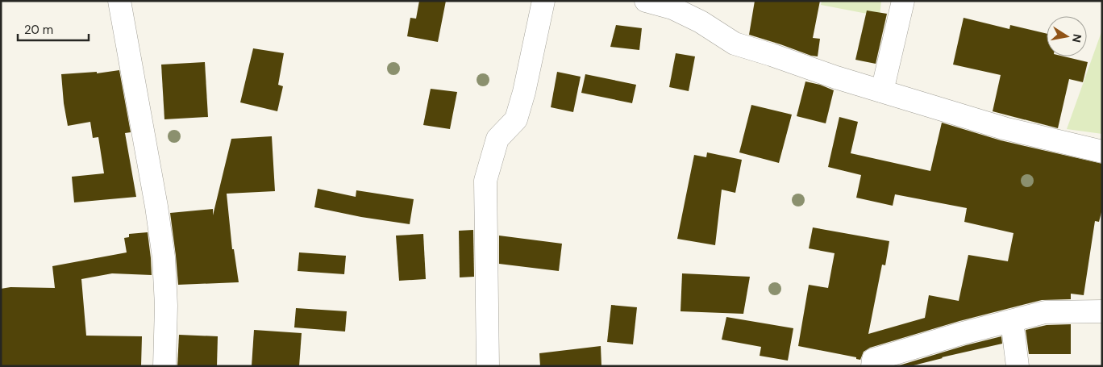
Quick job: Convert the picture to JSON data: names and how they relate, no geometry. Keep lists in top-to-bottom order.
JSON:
{
  "scale_bar": "20 m",
  "north": "right"
}
